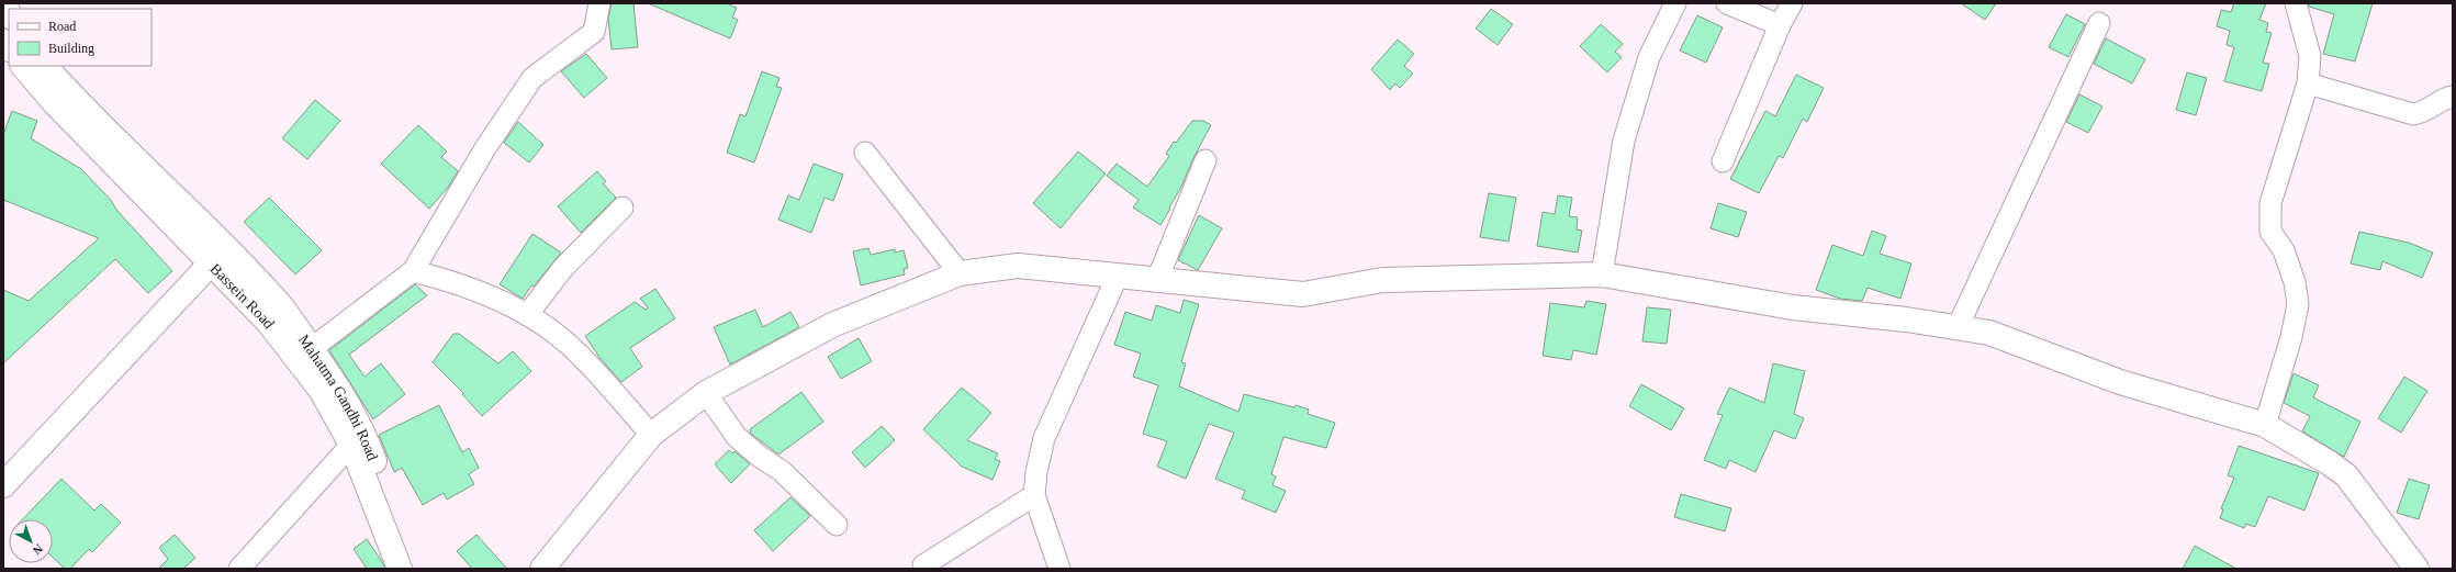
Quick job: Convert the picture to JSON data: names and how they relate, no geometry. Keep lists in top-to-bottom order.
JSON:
{
  "streets": {
    "main road": ["Bassein Road", "Mahatma Gandhi Road"]
  },
  "crossings": [
    ["Bassein Road", "Mahatma Gandhi Road"]
  ],
  "legend": ["Road", "Building"],
  "north": "bottom right"
}
